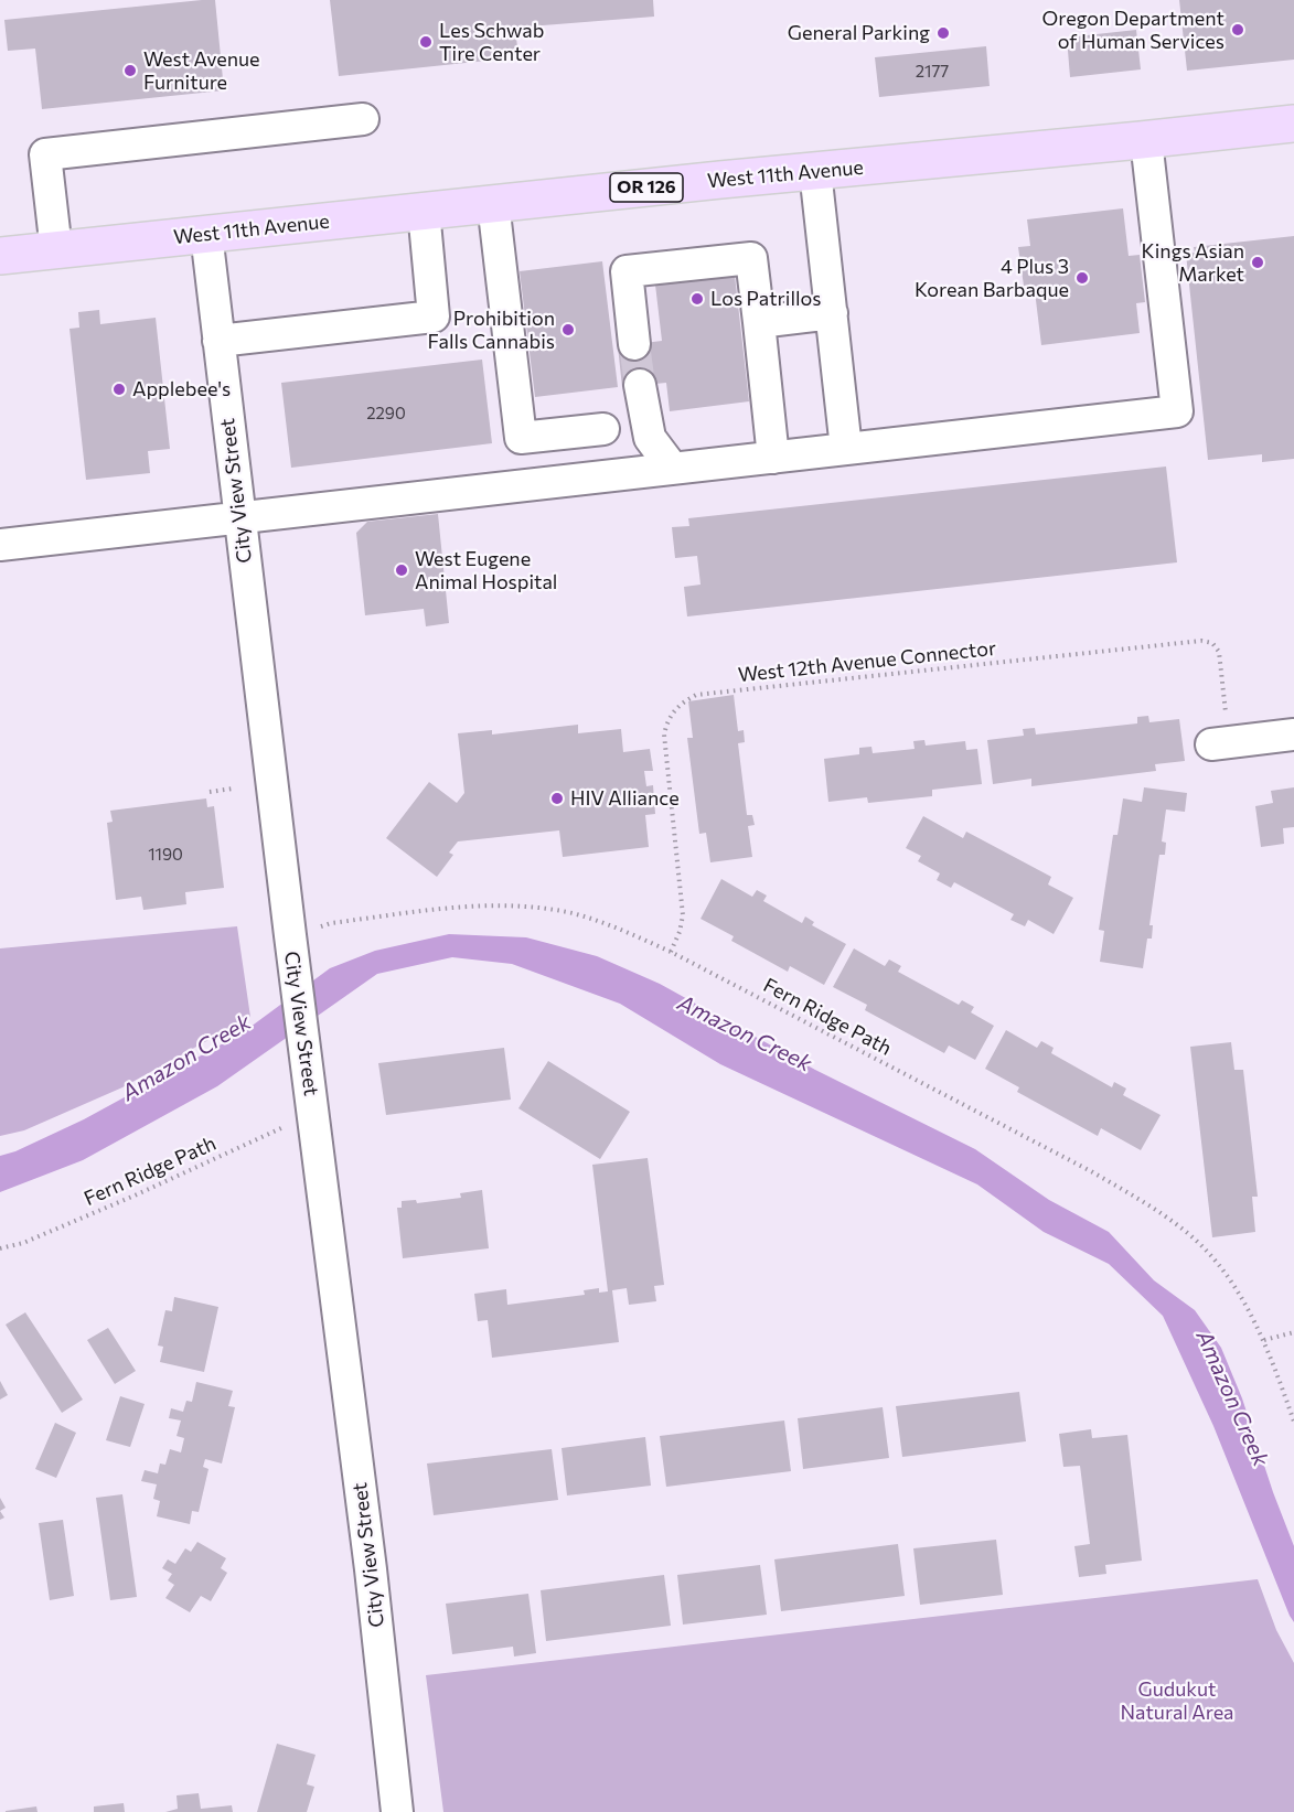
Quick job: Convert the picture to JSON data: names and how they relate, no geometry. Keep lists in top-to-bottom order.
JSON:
{
  "streets": {
    "main road": ["West 11th Avenue", "OR 126"],
    "street": ["City View Street"],
    "path": ["West 12th Avenue Connector", "Fern Ridge Path"]
  },
  "crossings": [
    ["West 11th Avenue", "City View Street"],
    ["City View Street", "Fern Ridge Path"],
    ["West 12th Avenue Connector", "Fern Ridge Path"]
  ],
  "water": ["Amazon Creek"],
  "parks": ["Gudukut Natural Area"],
  "places": [
    "Oregon Department of Human Services",
    "General Parking",
    "Les Schwab Tire Center",
    "West Avenue Furniture",
    "Kings Asian Market",
    "4 Plus 3 Korean Barbaque",
    "Los Patrillos",
    "Prohibition Falls Cannabis",
    "Applebee's",
    "West Eugene Animal Hospital",
    "HIV Alliance"
  ],
  "house_numbers": ["2177", "2290", "1190"]
}
